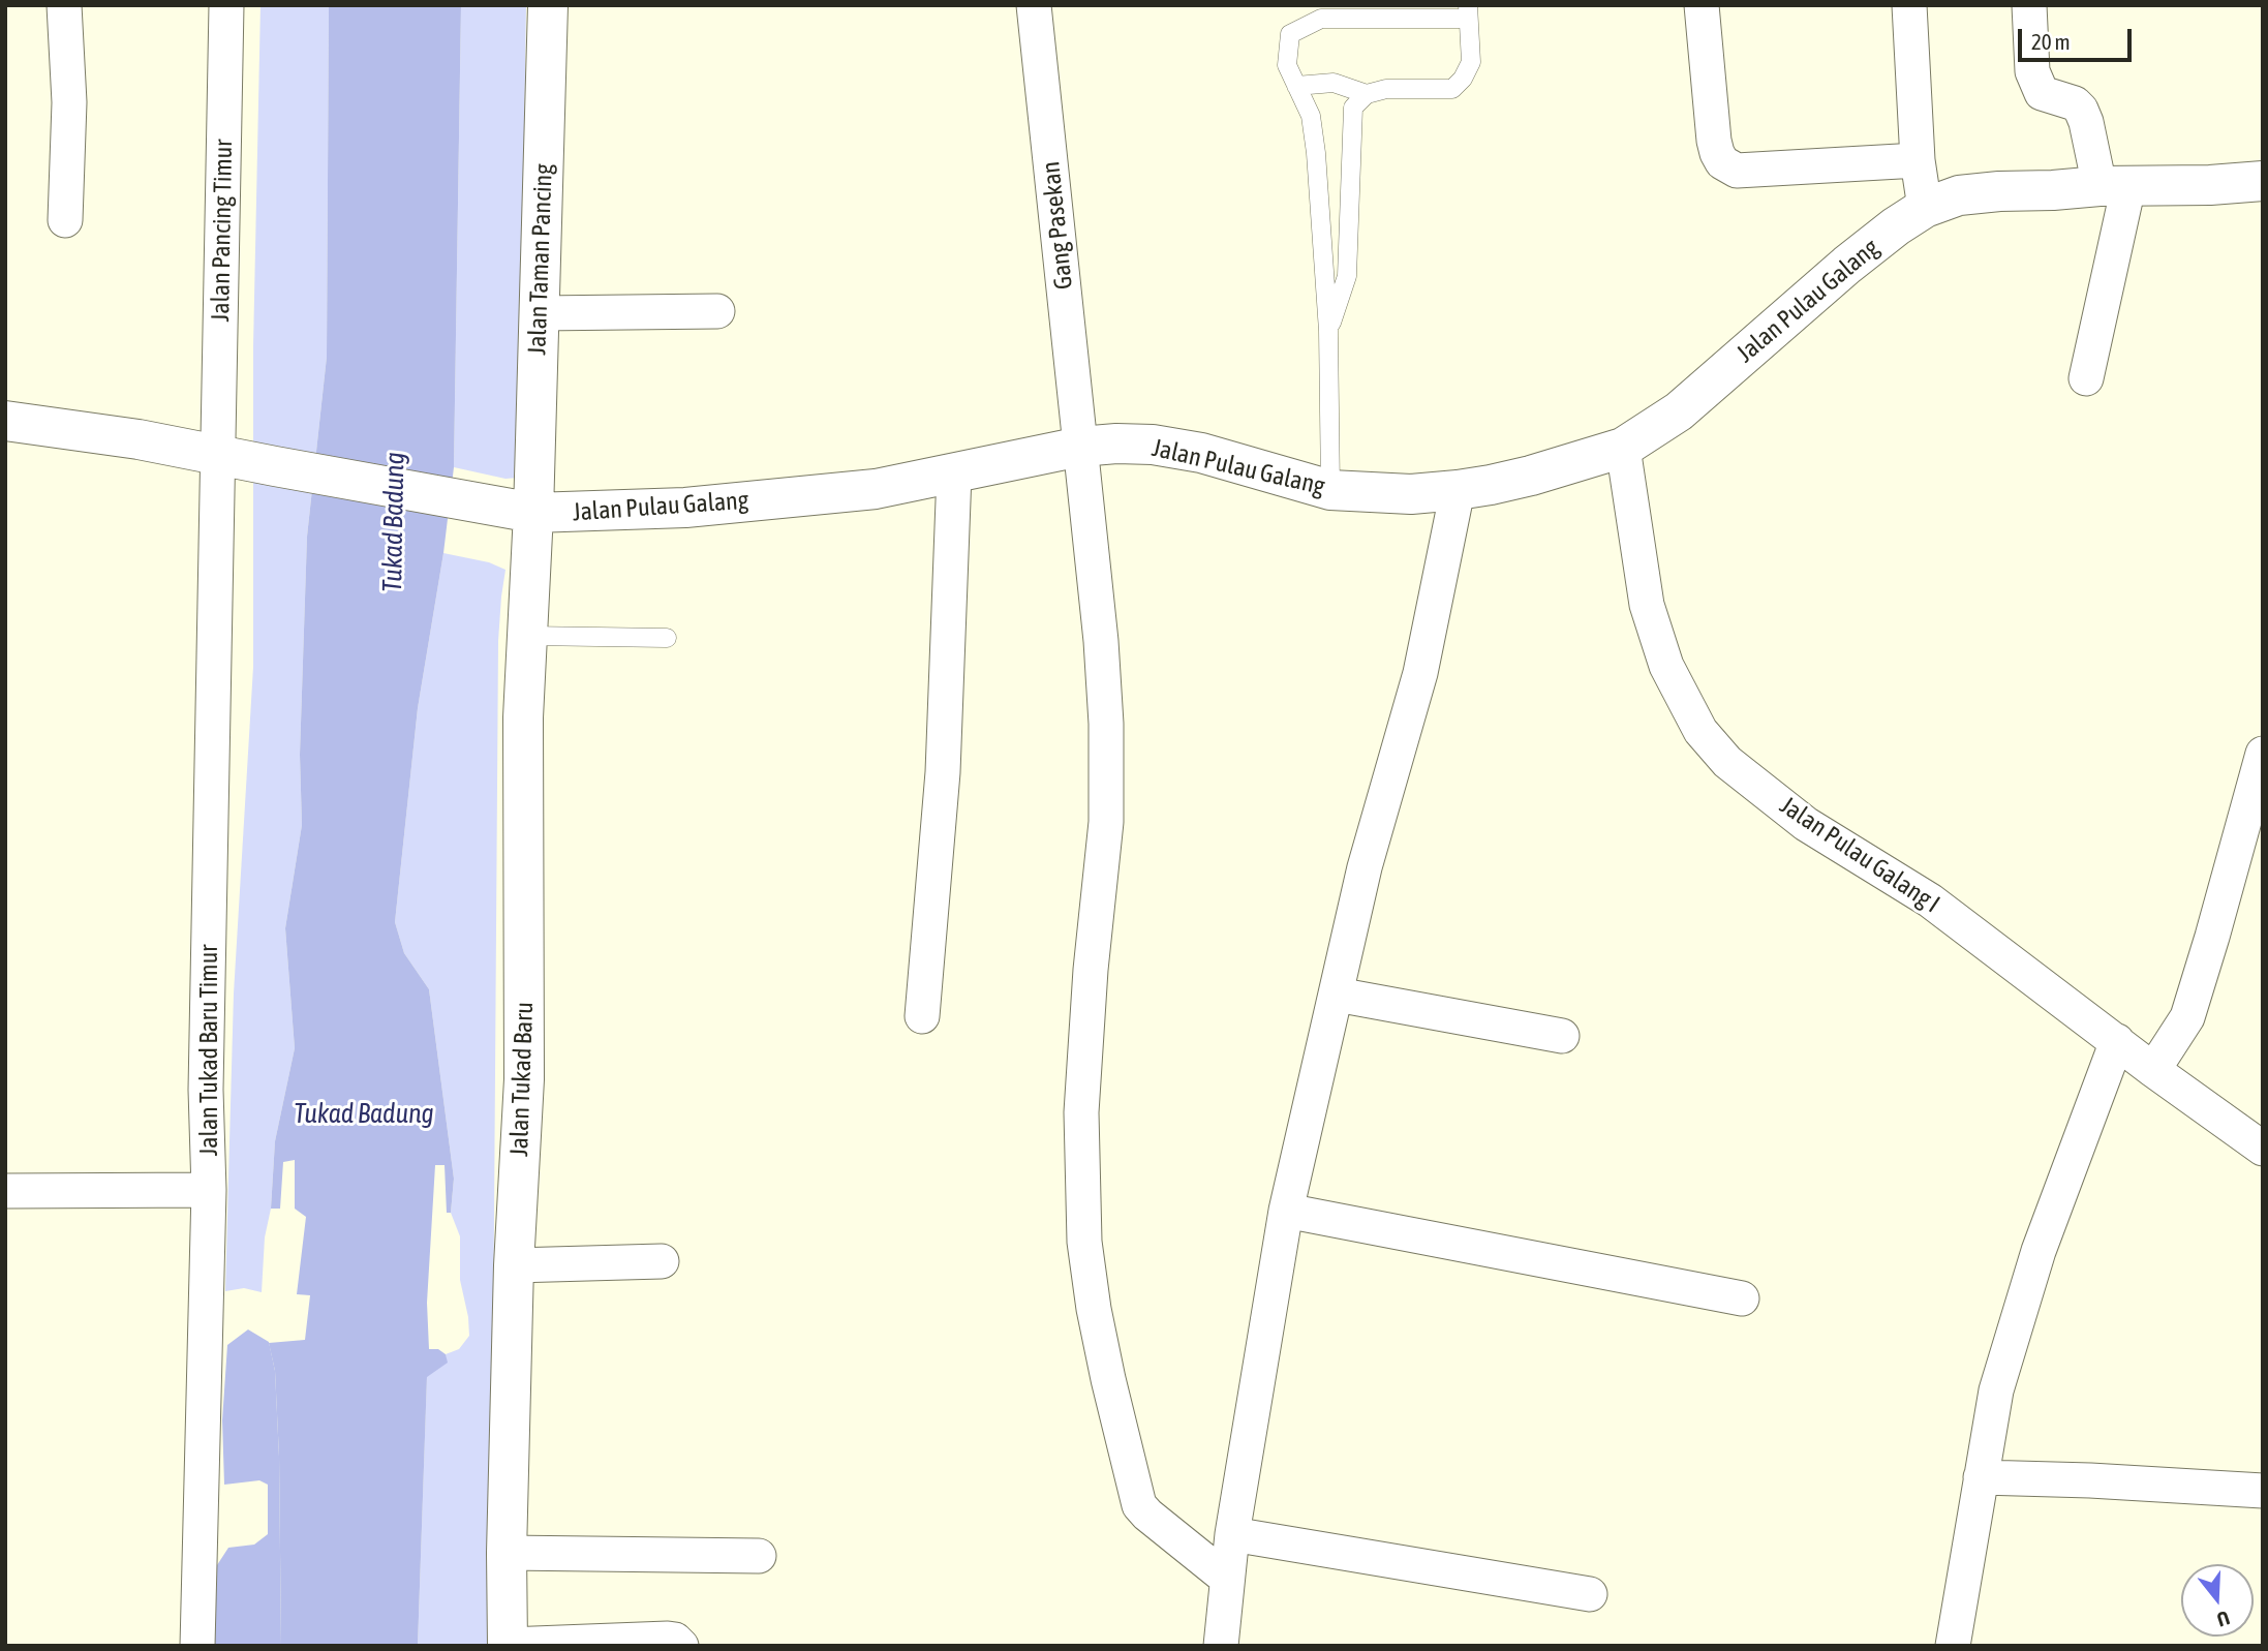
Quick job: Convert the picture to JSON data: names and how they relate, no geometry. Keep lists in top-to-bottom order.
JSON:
{
  "streets": {
    "street": [
      "Gang Pasekan",
      "Jalan Pancing Timur",
      "Jalan Taman Pancing",
      "Jalan Pulau Galang",
      "Jalan Pulau Galang I",
      "Jalan Tukad Baru Timur",
      "Jalan Tukad Baru"
    ]
  },
  "crossings": [
    ["Gang Pasekan", "Jalan Pulau Galang"],
    ["Jalan Pancing Timur", "Jalan Pulau Galang"],
    ["Jalan Pancing Timur", "Jalan Tukad Baru Timur"],
    ["Jalan Taman Pancing", "Jalan Pulau Galang"],
    ["Jalan Taman Pancing", "Jalan Tukad Baru"],
    ["Jalan Pulau Galang", "Jalan Pulau Galang I"],
    ["Jalan Pulau Galang", "Jalan Tukad Baru Timur"],
    ["Jalan Pulau Galang", "Jalan Tukad Baru"]
  ],
  "water": ["Tukad Badung"],
  "scale_bar": "20 m",
  "north": "bottom"
}
